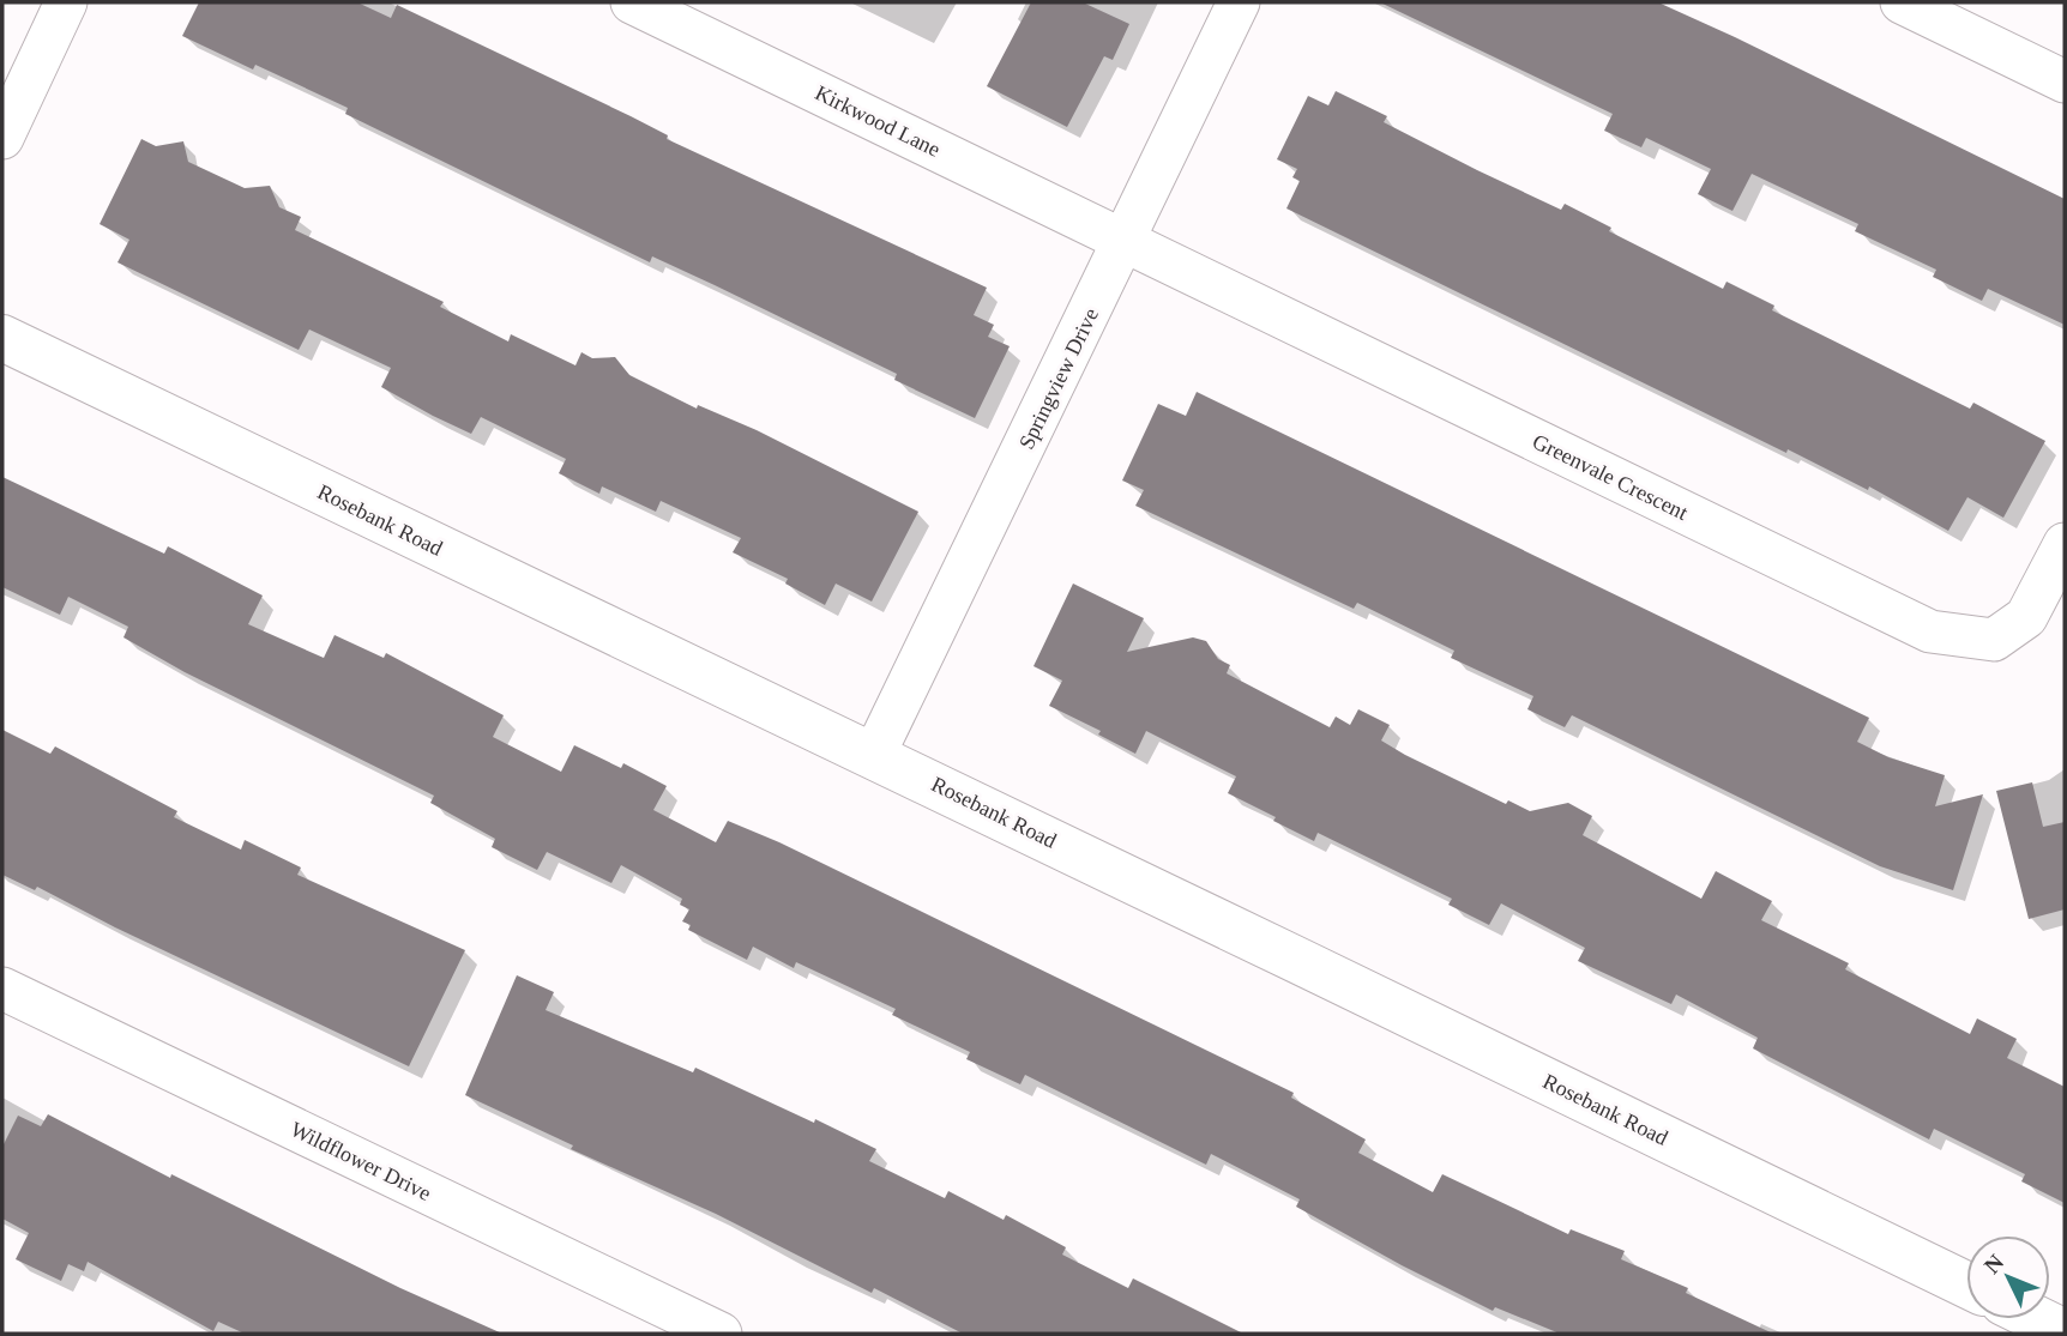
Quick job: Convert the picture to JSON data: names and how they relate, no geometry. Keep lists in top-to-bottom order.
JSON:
{
  "streets": {
    "street": [
      "Kirkwood Lane",
      "Springview Drive",
      "Greenvale Crescent",
      "Rosebank Road",
      "Wildflower Drive"
    ]
  },
  "crossings": [
    ["Kirkwood Lane", "Springview Drive"],
    ["Kirkwood Lane", "Greenvale Crescent"],
    ["Springview Drive", "Greenvale Crescent"],
    ["Springview Drive", "Rosebank Road"]
  ],
  "north": "top left"
}
